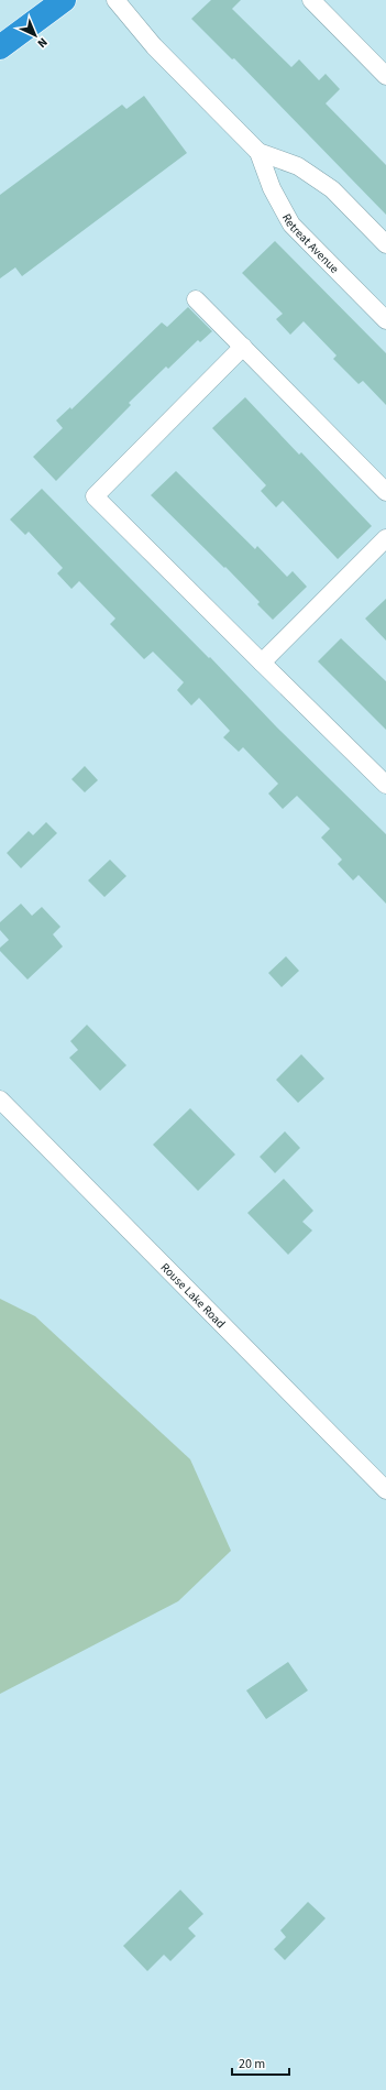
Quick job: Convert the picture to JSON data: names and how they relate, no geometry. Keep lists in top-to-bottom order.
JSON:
{
  "streets": {
    "street": ["Retreat Avenue", "Rouse Lake Road"]
  },
  "scale_bar": "20 m",
  "north": "bottom right"
}
